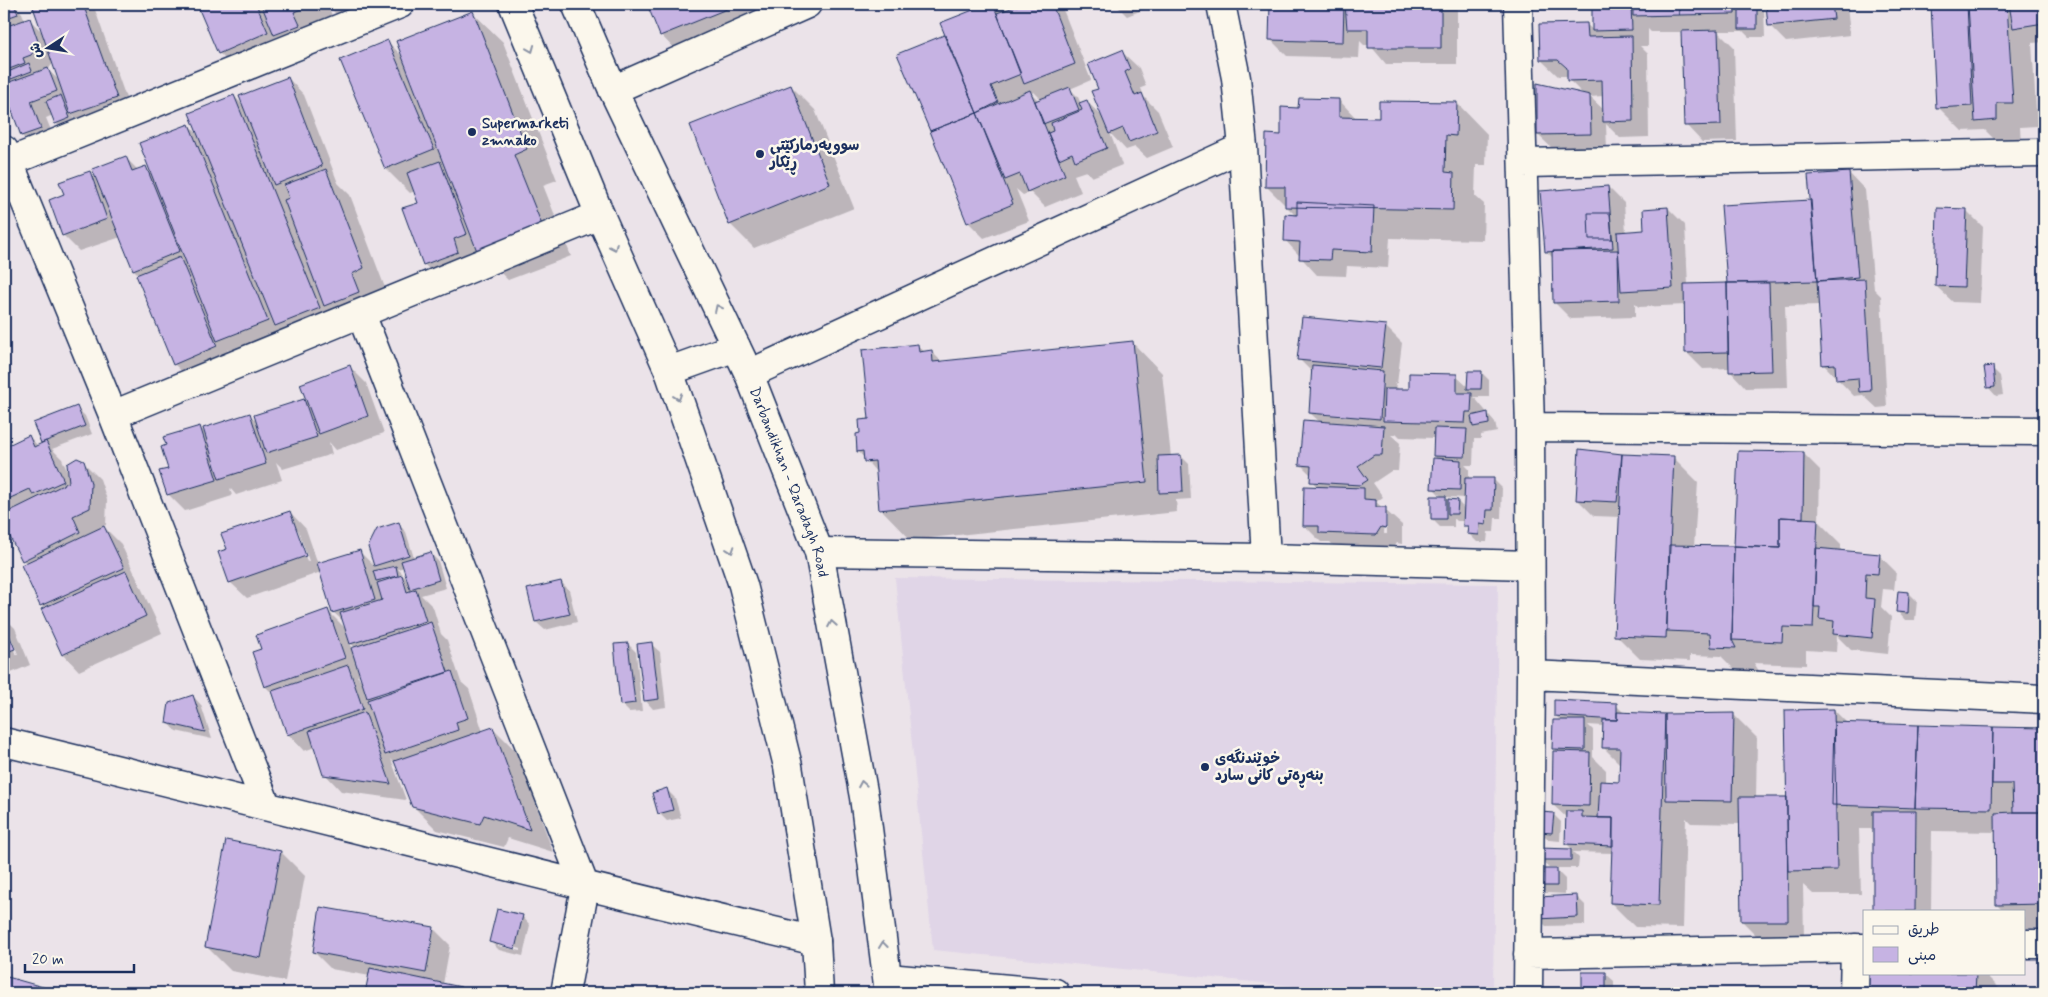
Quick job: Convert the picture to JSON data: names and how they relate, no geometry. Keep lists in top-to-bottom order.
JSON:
{
  "streets": {
    "street": ["Darbandikhan - Qaradagh Road"]
  },
  "places": ["Supermarketi zmnako", "سووپەرمارکێتی ڕێکار", "خوێندنگەی بنەڕەتی کانی سارد"],
  "legend": ["طريق", "مبنى"],
  "scale_bar": "20 m",
  "north": "left"
}
